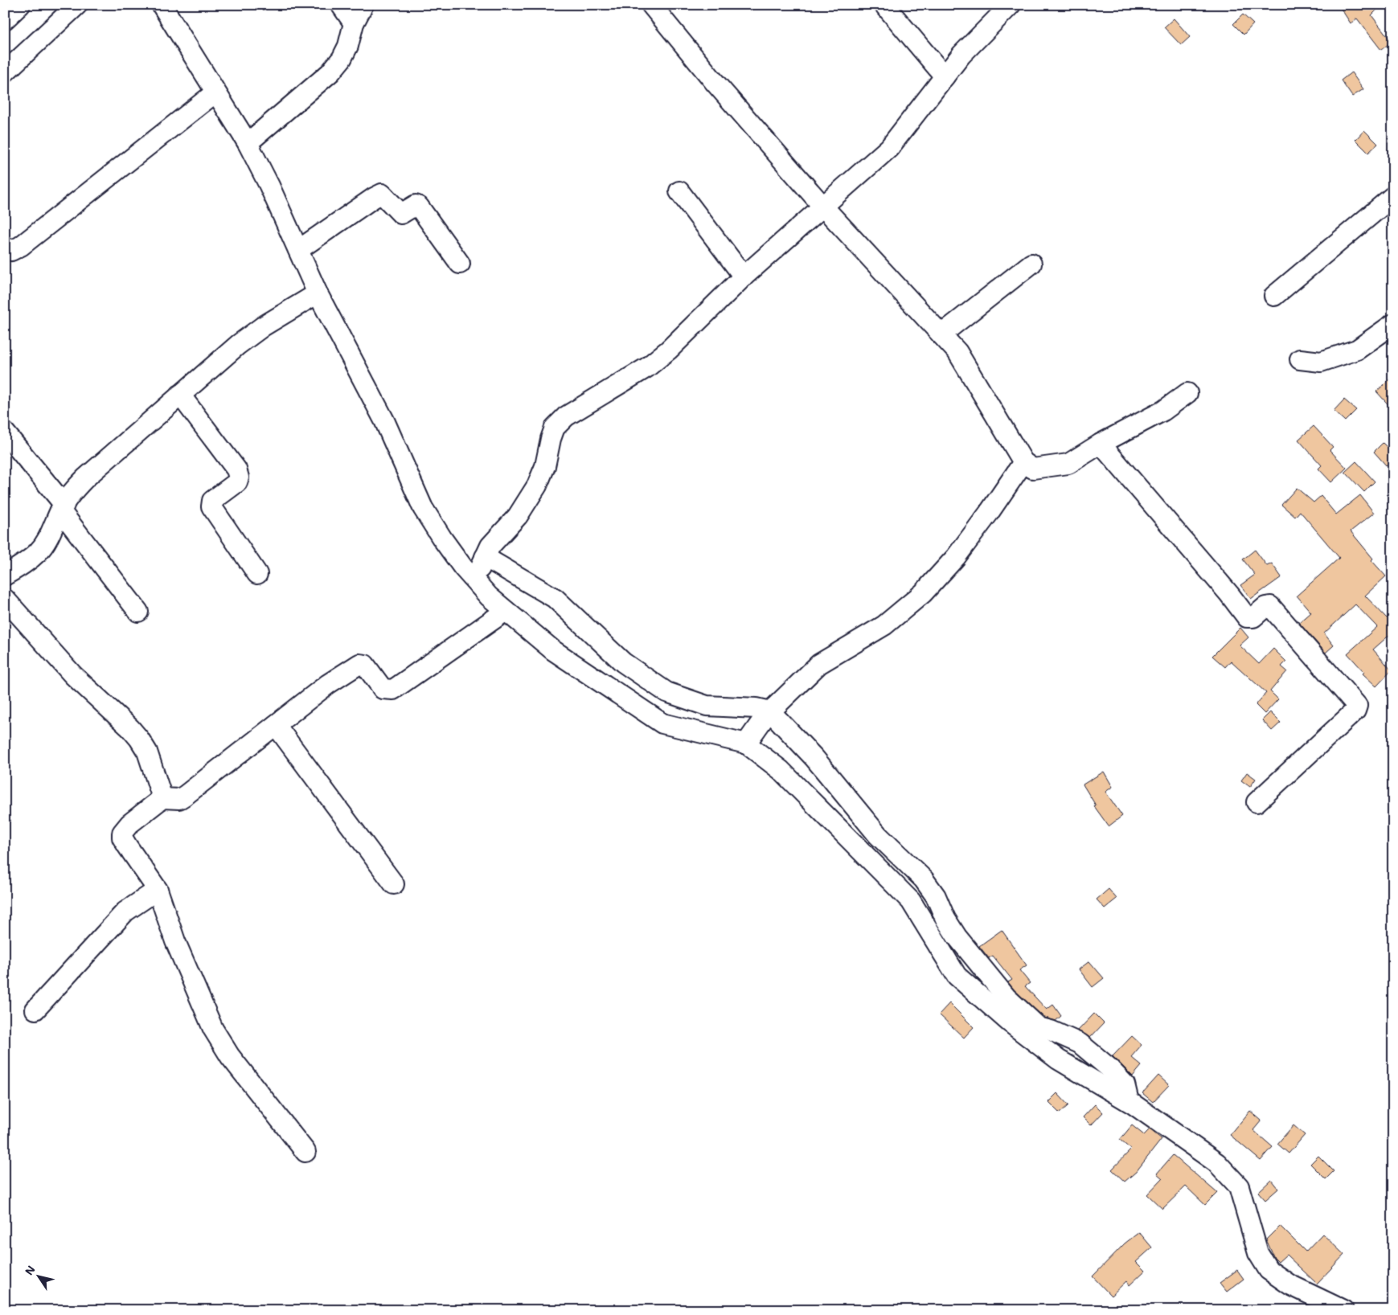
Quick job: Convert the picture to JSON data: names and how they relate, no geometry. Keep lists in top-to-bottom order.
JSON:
{
  "north": "top left"
}
